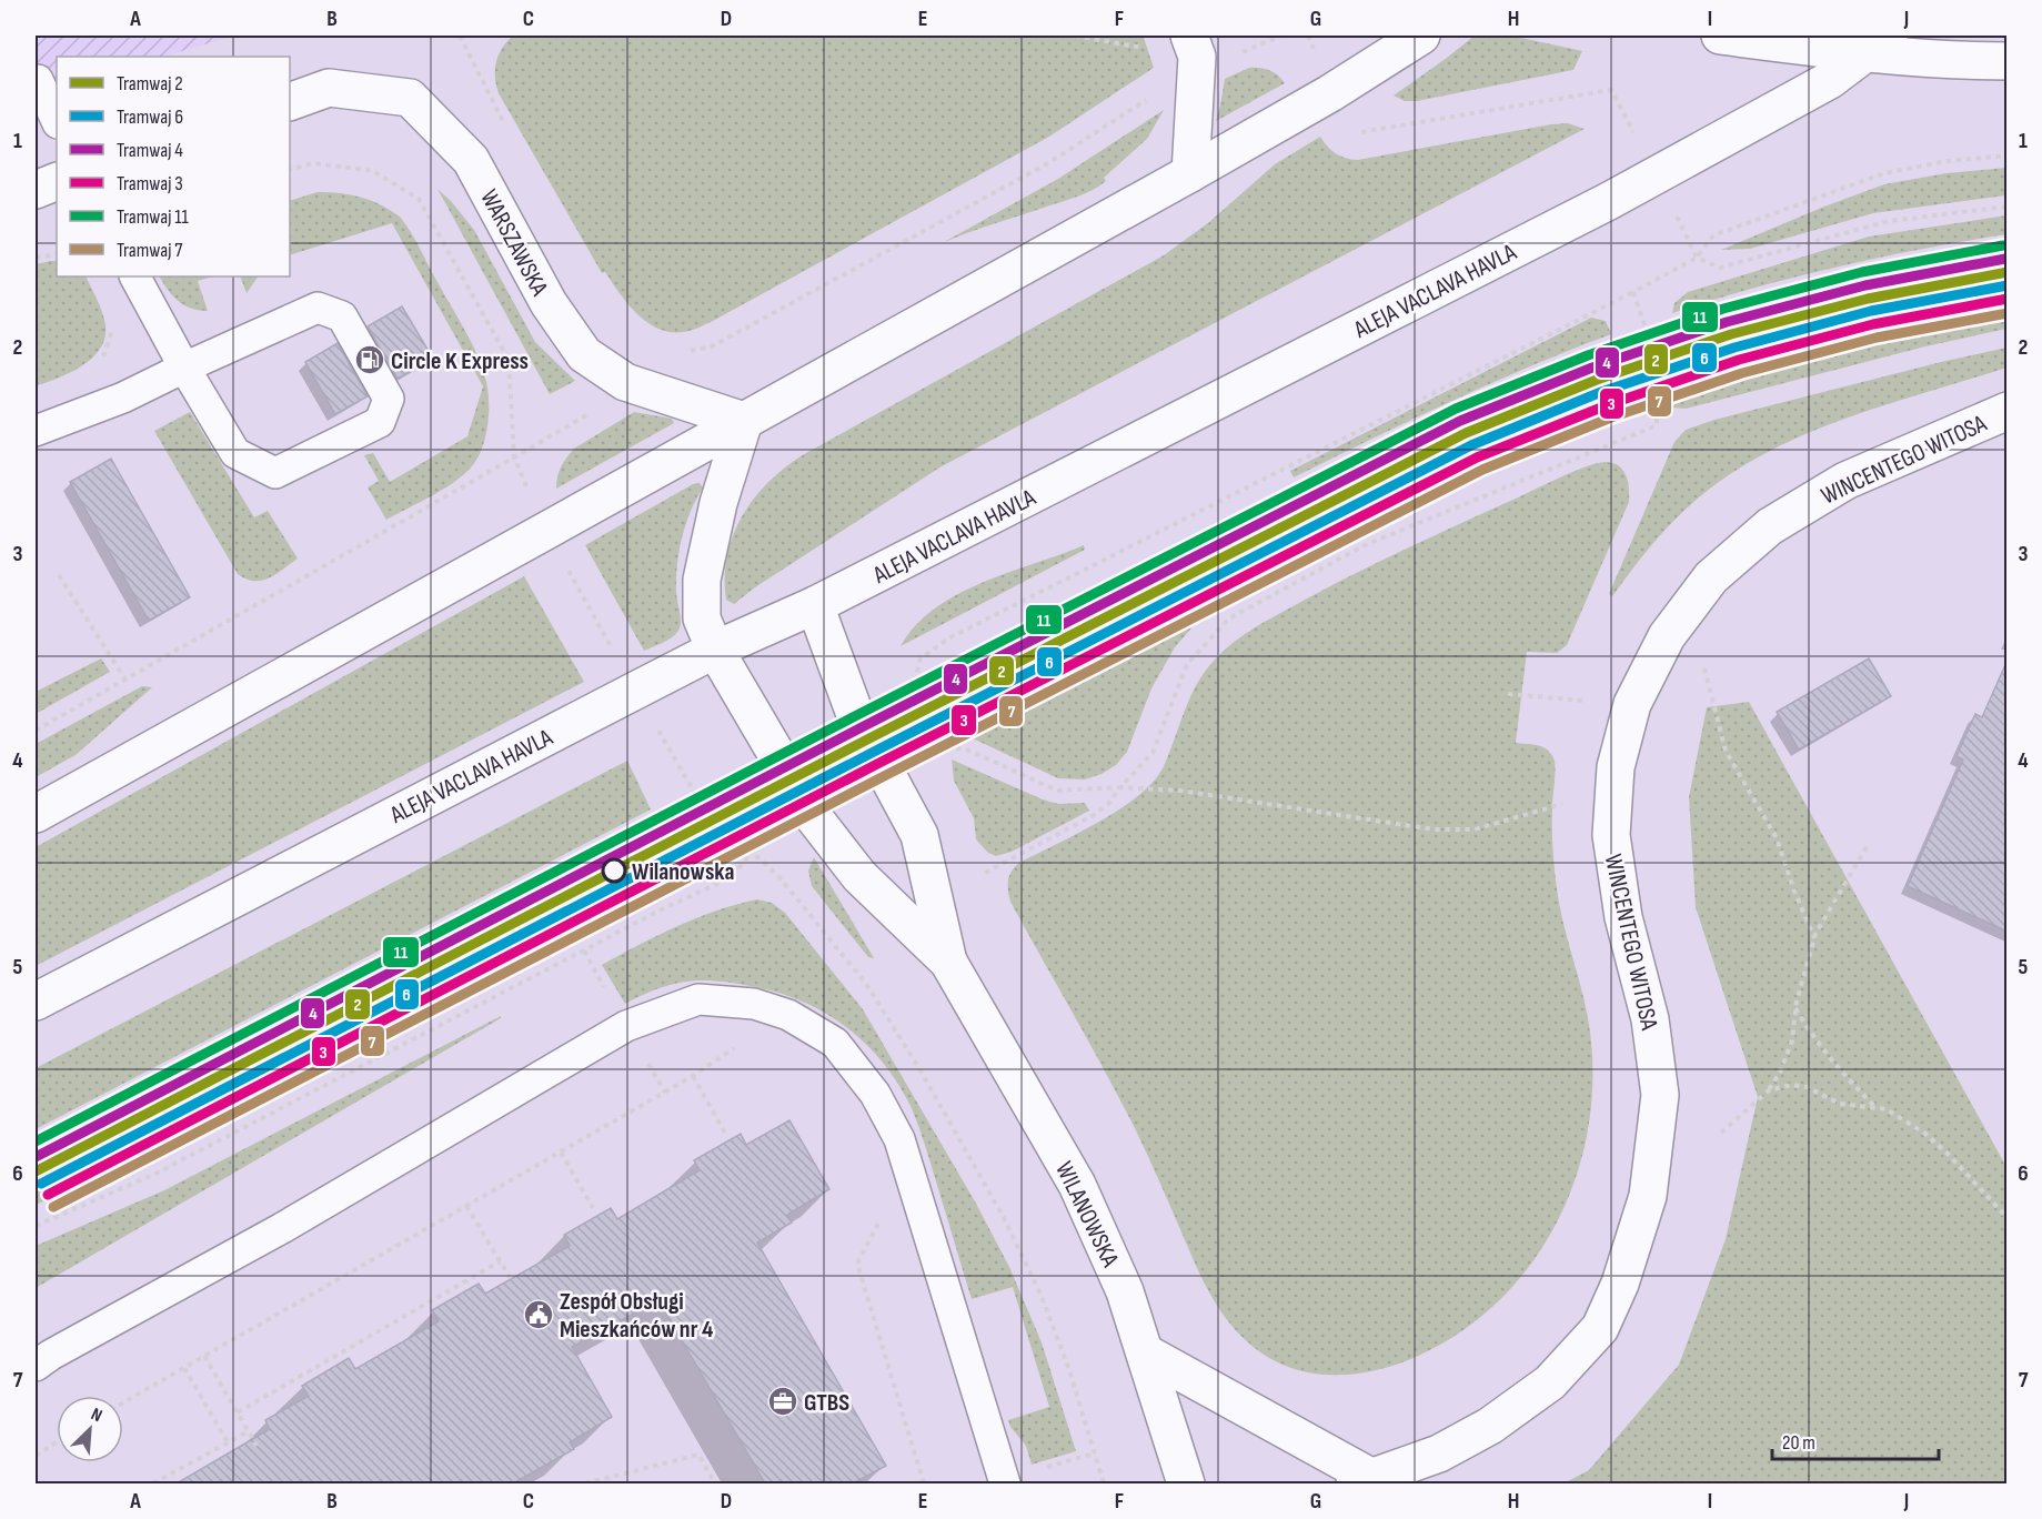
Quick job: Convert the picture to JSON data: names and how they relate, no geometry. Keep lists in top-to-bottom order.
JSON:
{
  "streets": {
    "main road": [
      "WARSZAWSKA",
      "ALEJA VACLAVA HAVLA",
      "WINCENTEGO WITOSA",
      "WILANOWSKA"
    ]
  },
  "crossings": [
    ["WARSZAWSKA", "WILANOWSKA"],
    ["ALEJA VACLAVA HAVLA", "WILANOWSKA"]
  ],
  "places": {
    "fuel station": ["Circle K Express"],
    "other": ["Wilanowska"],
    "public building": ["Zespół Obsługi Mieszkańców nr 4"],
    "office": ["GTBS"]
  },
  "lines": [
    "tram line 11",
    "tram line 4",
    "tram line 2",
    "tram line 6",
    "tram line 3",
    "tram line 7"
  ],
  "legend": [
    "Tramwaj 2",
    "Tramwaj 6",
    "Tramwaj 4",
    "Tramwaj 3",
    "Tramwaj 11",
    "Tramwaj 7"
  ],
  "scale_bar": "20 m",
  "north": "top right",
  "grid": {
    "columns": [
      "A",
      "B",
      "C",
      "D",
      "E",
      "F",
      "G",
      "H",
      "I",
      "J"
    ],
    "rows": [
      "1",
      "2",
      "3",
      "4",
      "5",
      "6",
      "7"
    ]
  }
}
